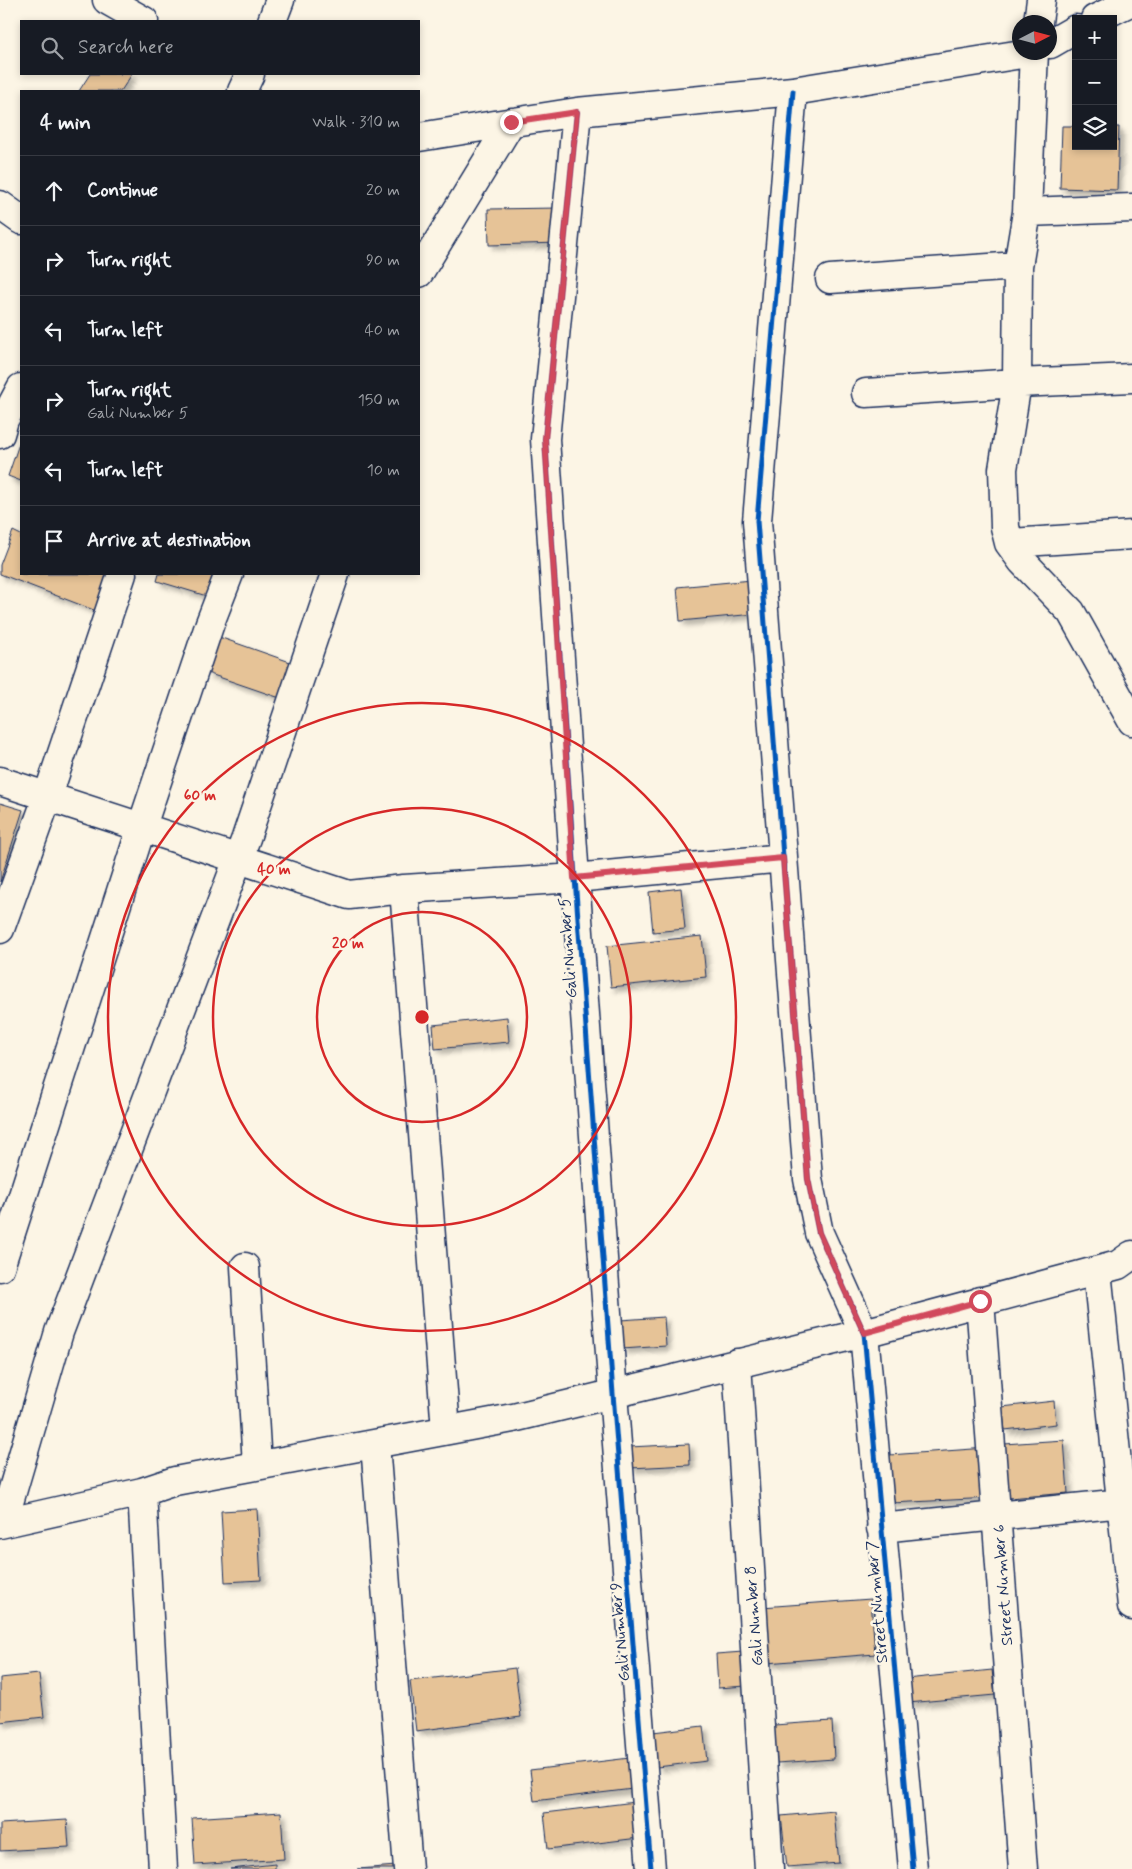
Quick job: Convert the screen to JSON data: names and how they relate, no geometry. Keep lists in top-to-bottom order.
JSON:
{
  "streets": {
    "street": [
      "Gali Number 5",
      "Street Number 6",
      "Street Number 7",
      "Gali Number 8",
      "Gali Number 9"
    ]
  },
  "crossings": [
    ["Gali Number 5", "Gali Number 9"]
  ],
  "north": "right",
  "page": {
    "map_buttons": ["+", "−"],
    "search": "Search here",
    "heading": ["4 min", "Walk · 310 m"],
    "list": [
      ["Continue", "20 m"],
      ["Turn right", "90 m"],
      ["Turn left", "40 m"],
      ["Turn right", "Gali Number 5", "150 m"],
      ["Turn left", "10 m"],
      "Arrive at destination"
    ]
  },
  "rings": ["60 m", "40 m", "20 m"]
}
